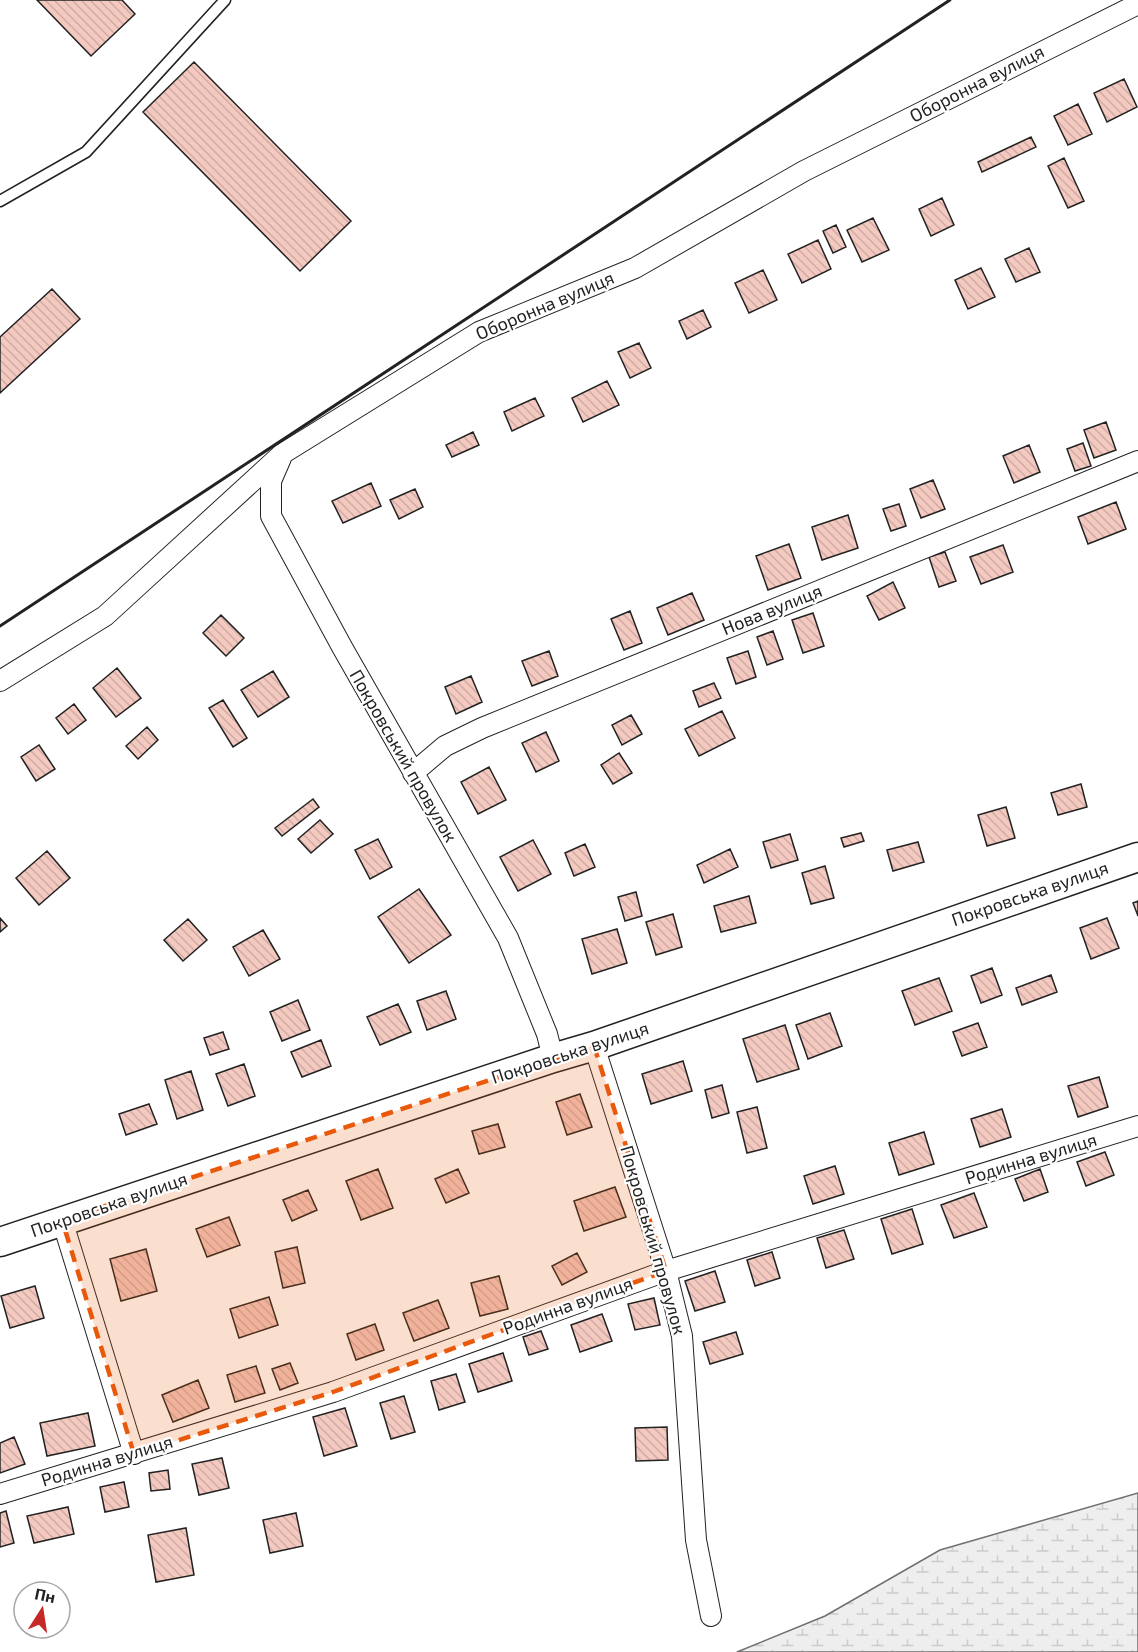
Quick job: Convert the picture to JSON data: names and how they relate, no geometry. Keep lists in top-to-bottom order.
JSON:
{
  "streets": {
    "street": [
      "Оборонна вулиця",
      "Нова вулиця",
      "Покровський провулок",
      "Покровська вулиця",
      "Родинна вулиця"
    ]
  },
  "crossings": [
    ["Оборонна вулиця", "Покровський провулок"],
    ["Нова вулиця", "Покровський провулок"],
    ["Покровський провулок", "Покровська вулиця"],
    ["Покровський провулок", "Родинна вулиця"]
  ],
  "north": "top"
}
